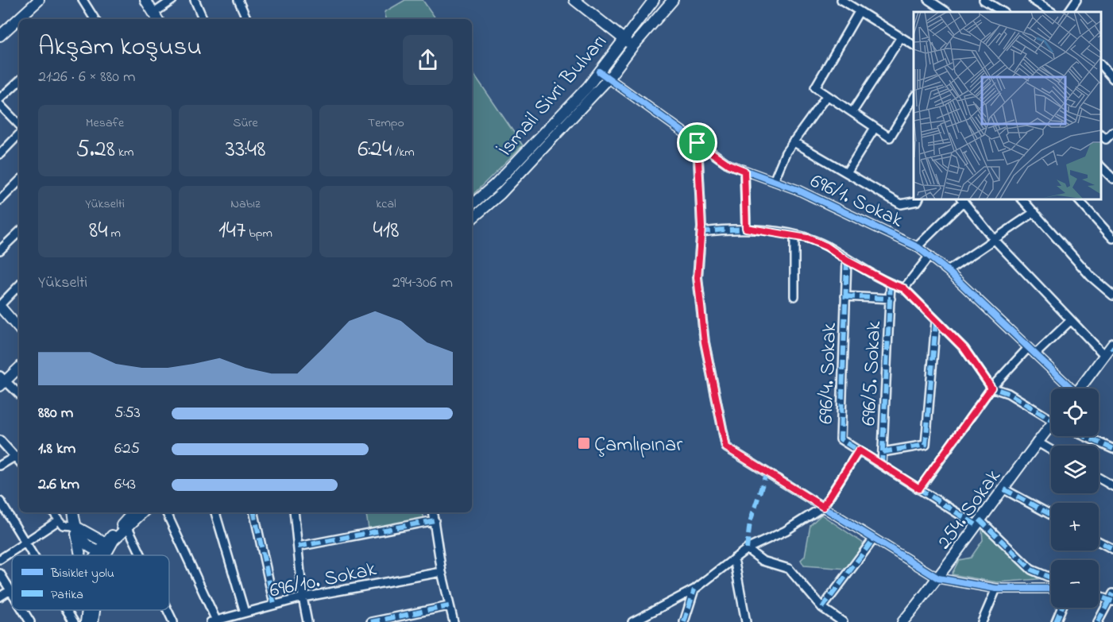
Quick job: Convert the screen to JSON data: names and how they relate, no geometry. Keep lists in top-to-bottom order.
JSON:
{
  "streets": {
    "main road": ["İsmail Sivri Bulvarı", "254. Sokak"],
    "street": [
      "696/1. Sokak",
      "696/4. Sokak",
      "696/5. Sokak",
      "696/10. Sokak"
    ]
  },
  "crossings": [
    ["İsmail Sivri Bulvarı", "696/1. Sokak"],
    ["696/4. Sokak", "696/5. Sokak"],
    ["696/4. Sokak", "254. Sokak"]
  ],
  "places": {
    "transit": ["Çamlıpınar"]
  },
  "legend": ["Bisiklet yolu", "Patika"],
  "page": {
    "heading": ["Akşam koşusu", "21:26 · 6 × 880 m"],
    "stats": [
      ["Mesafe", "5.28 km"],
      ["Süre", "33:48"],
      ["Tempo", "6:24 /km"],
      ["Yükselti", "84 m"],
      ["Nabız", "147 bpm"],
      ["kcal", "418"]
    ],
    "chart": ["Yükselti", "294–306 m"],
    "map_buttons": ["+", "−"],
    "list": [
      {
        "name": "880 m",
        "note": "5:53"
      },
      {
        "name": "1.8 km",
        "note": "6:25"
      },
      {
        "name": "2.6 km",
        "note": "6:43"
      }
    ]
  }
}
